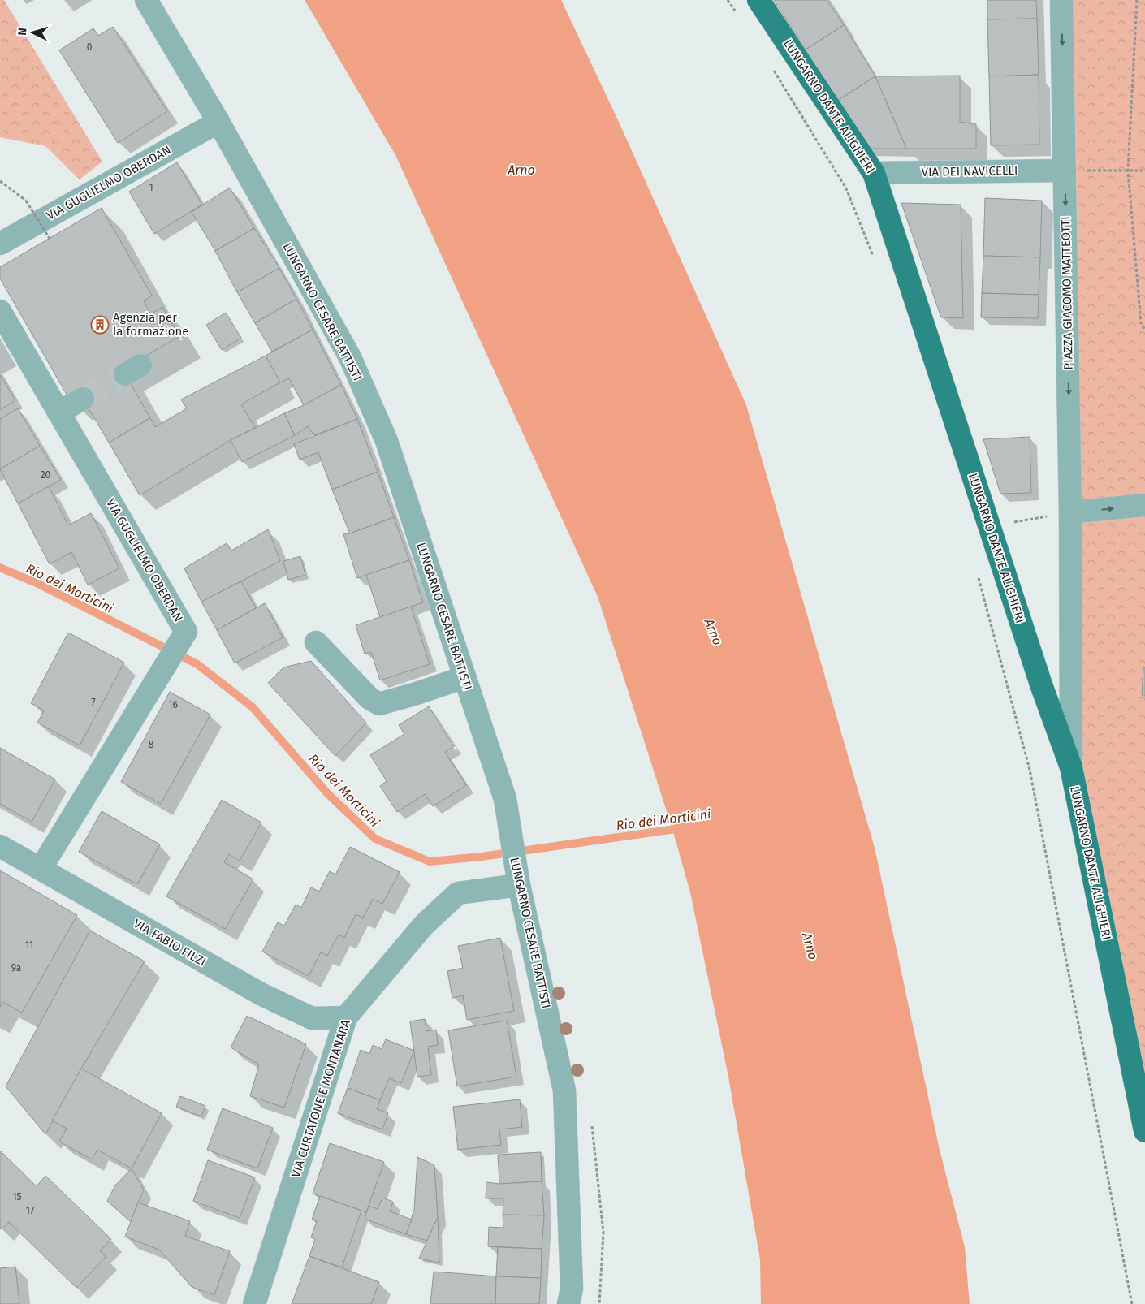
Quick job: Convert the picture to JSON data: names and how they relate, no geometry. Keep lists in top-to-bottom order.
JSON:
{
  "streets": {
    "main road": ["LUNGARNO DANTE ALIGHIERI"],
    "street": [
      "VIA DEI NAVICELLI",
      "VIA GUGLIELMO OBERDAN",
      "PIAZZA GIACOMO MATTEOTTI",
      "LUNGARNO CESARE BATTISTI",
      "VIA FABIO FILZI",
      "VIA CURTATONE E MONTANARA"
    ]
  },
  "crossings": [
    ["LUNGARNO DANTE ALIGHIERI", "VIA DEI NAVICELLI"],
    ["LUNGARNO DANTE ALIGHIERI", "PIAZZA GIACOMO MATTEOTTI"],
    ["VIA DEI NAVICELLI", "PIAZZA GIACOMO MATTEOTTI"],
    ["VIA GUGLIELMO OBERDAN", "LUNGARNO CESARE BATTISTI"],
    ["VIA GUGLIELMO OBERDAN", "VIA FABIO FILZI"],
    ["LUNGARNO CESARE BATTISTI", "VIA CURTATONE E MONTANARA"],
    ["VIA FABIO FILZI", "VIA CURTATONE E MONTANARA"]
  ],
  "one_way": ["PIAZZA GIACOMO MATTEOTTI"],
  "water": ["Arno", "Rio dei Morticini"],
  "places": {
    "building": ["Agenzia per la formazione"]
  },
  "house_numbers": [
    "0",
    "1",
    "20",
    "7",
    "16",
    "8",
    "11",
    "9a",
    "15",
    "17"
  ],
  "north": "left"
}
